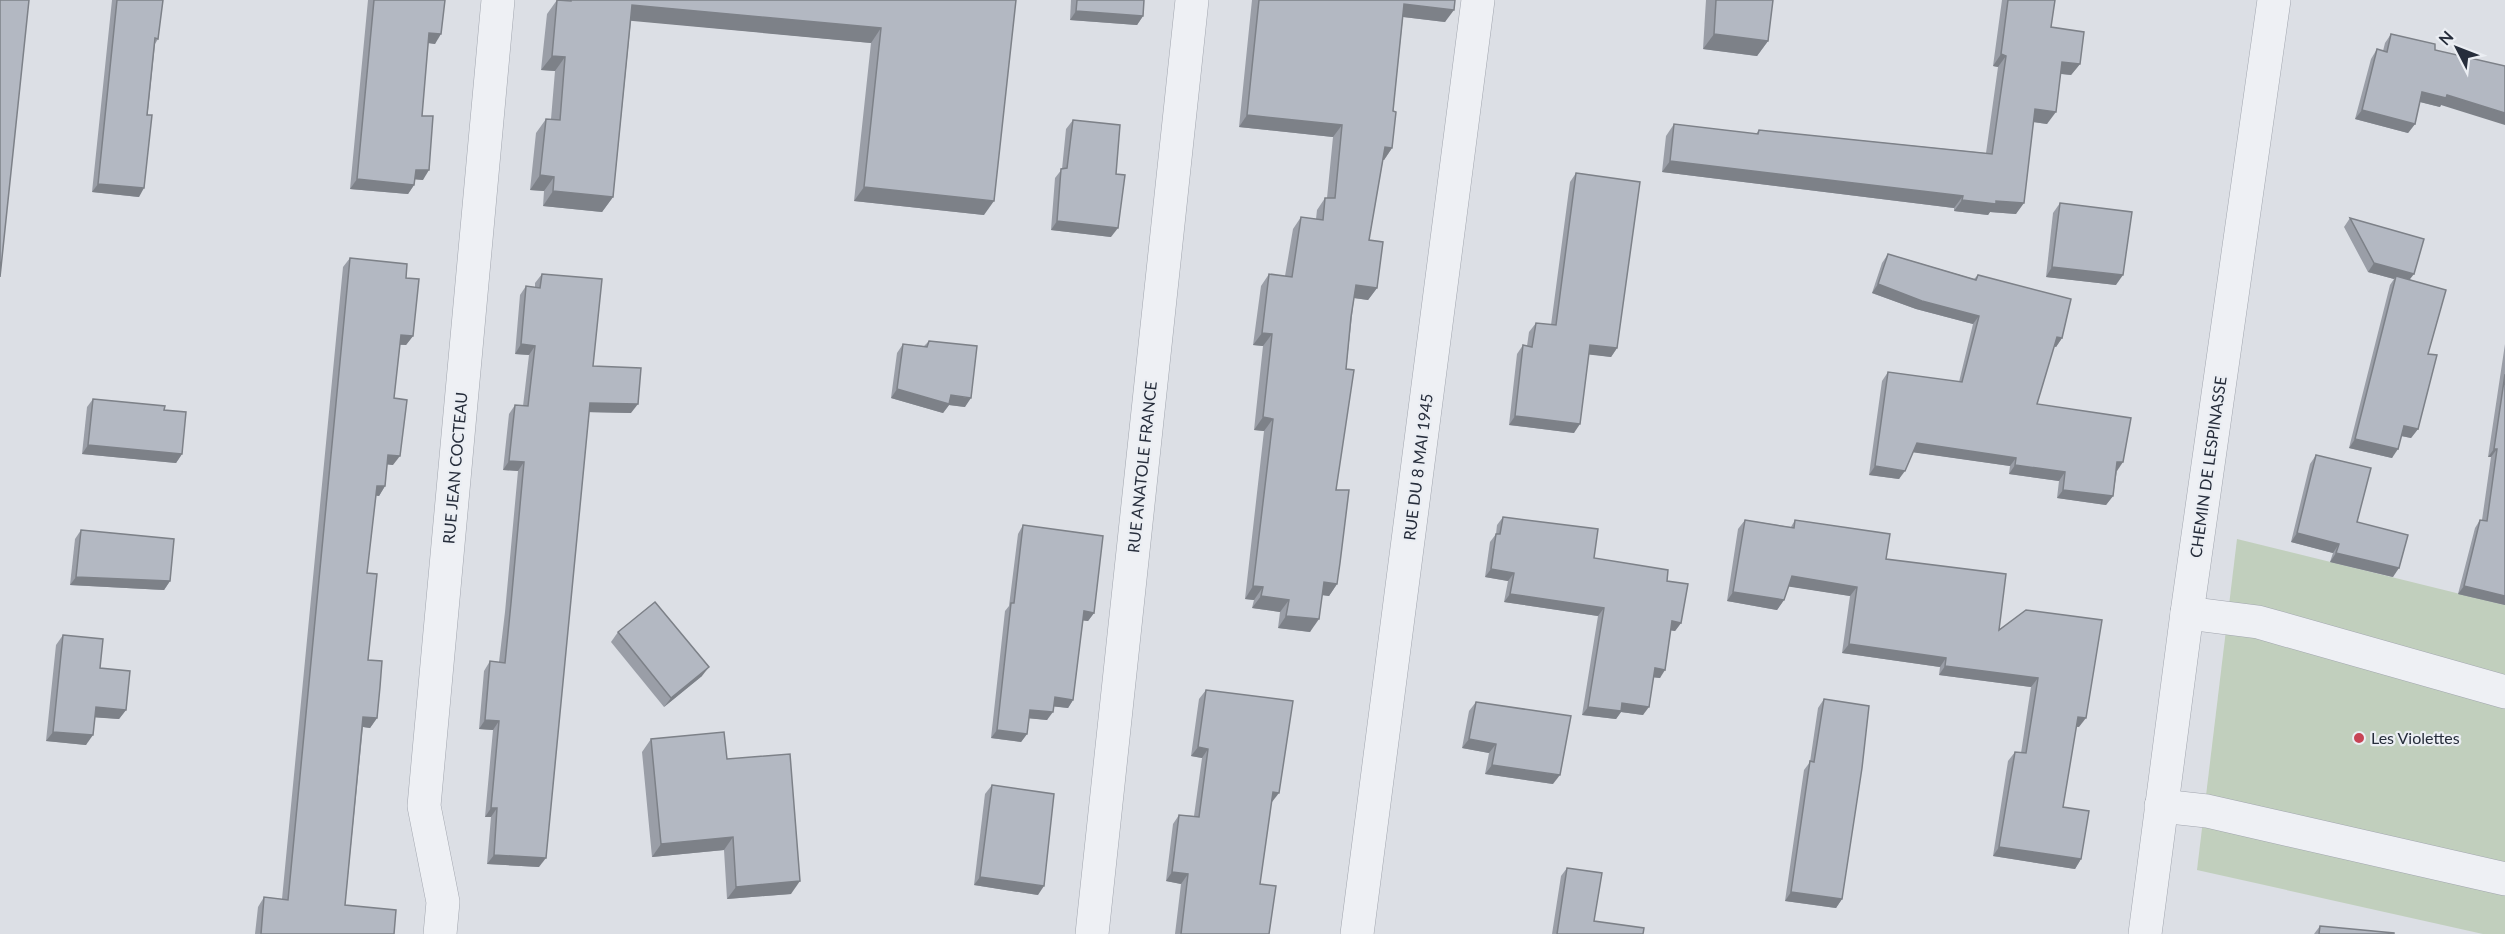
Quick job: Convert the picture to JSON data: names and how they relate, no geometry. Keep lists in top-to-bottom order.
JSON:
{
  "streets": {
    "street": [
      "RUE ANATOLE FRANCE",
      "RUE DU 8 MAI 1945",
      "CHEMIN DE LESPINASSE",
      "RUE JEAN COCTEAU"
    ]
  },
  "places": ["Les Violettes"],
  "north": "top left"
}
